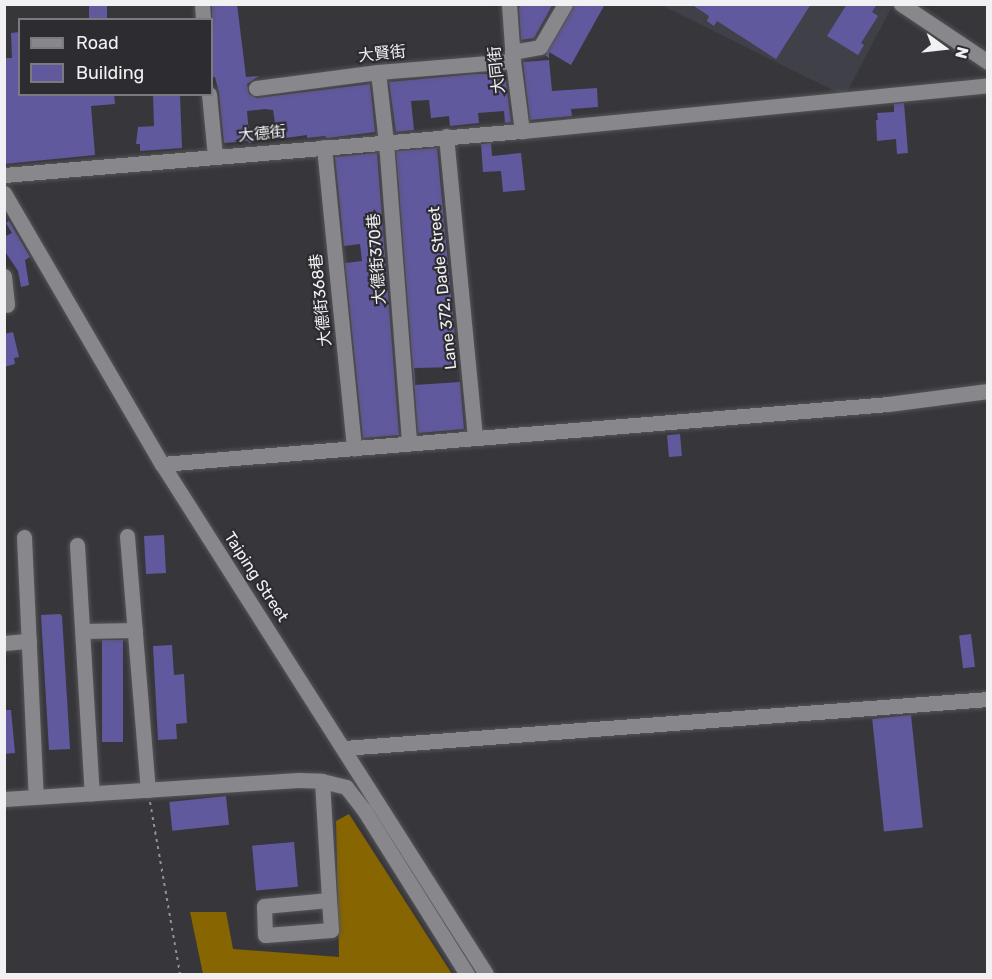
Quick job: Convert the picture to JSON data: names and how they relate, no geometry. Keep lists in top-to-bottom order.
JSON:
{
  "streets": {
    "street": [
      "大賢街",
      "大同街",
      "大德街",
      "大德街370巷",
      "Lane 372, Dade Street",
      "大德街368巷",
      "Taiping Street"
    ]
  },
  "crossings": [
    ["大賢街", "大同街"],
    ["大賢街", "大德街370巷"],
    ["大同街", "大德街"],
    ["大德街", "大德街370巷"],
    ["大德街", "Lane 372, Dade Street"],
    ["大德街", "大德街368巷"]
  ],
  "legend": ["Road", "Building"],
  "north": "right"
}
